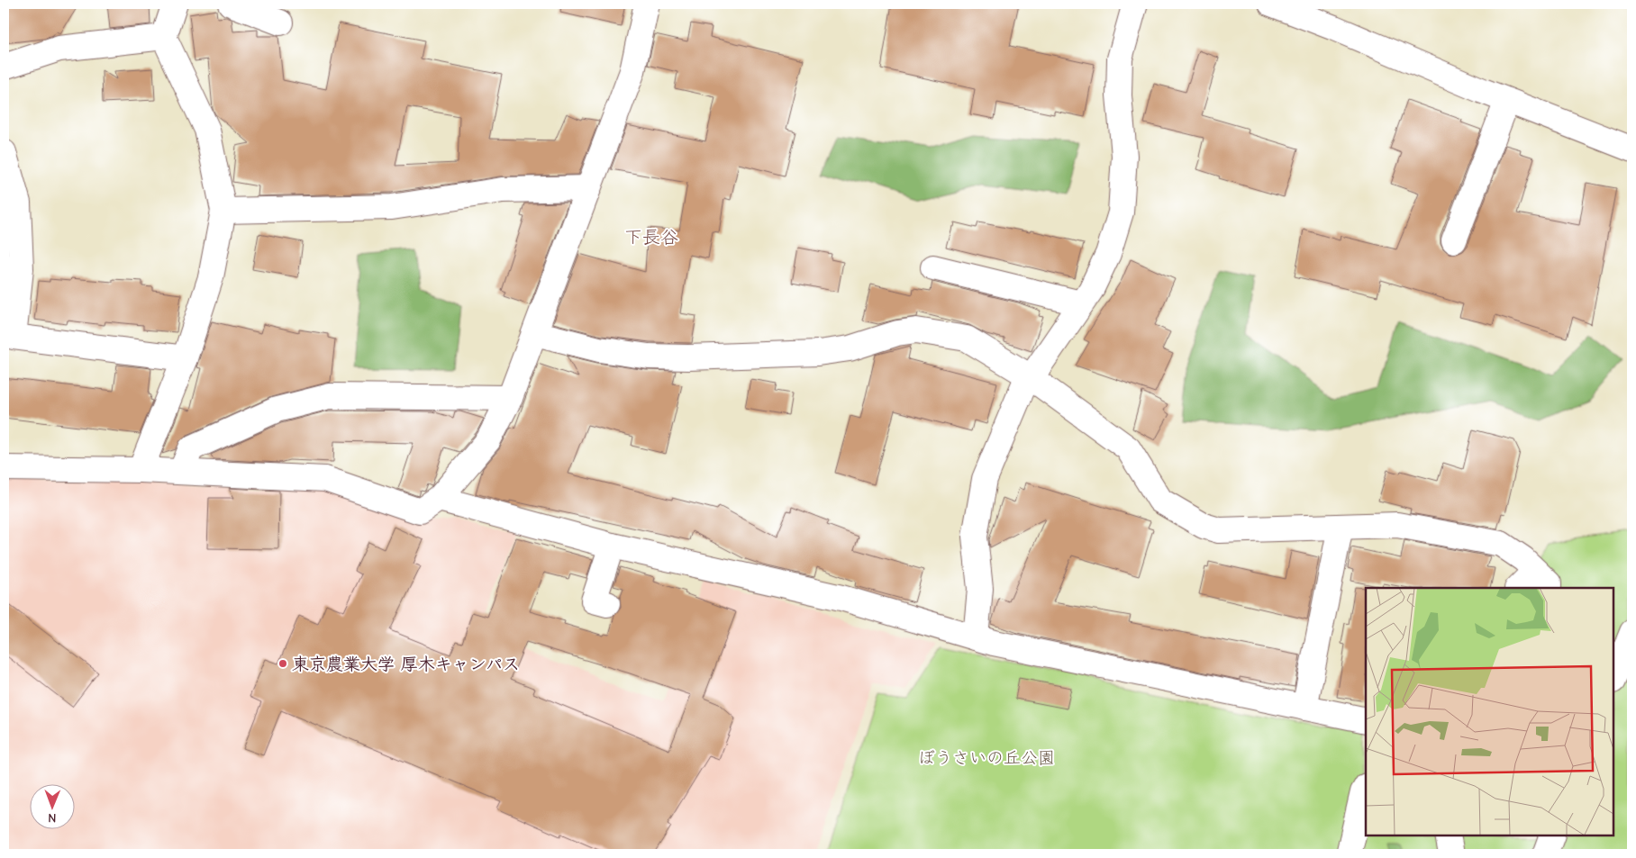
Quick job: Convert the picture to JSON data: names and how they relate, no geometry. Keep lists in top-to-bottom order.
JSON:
{
  "districts": ["下長谷"],
  "parks": ["ぼうさいの丘公園"],
  "places": ["東京農業大学 厚木キャンパス"],
  "north": "bottom"
}
